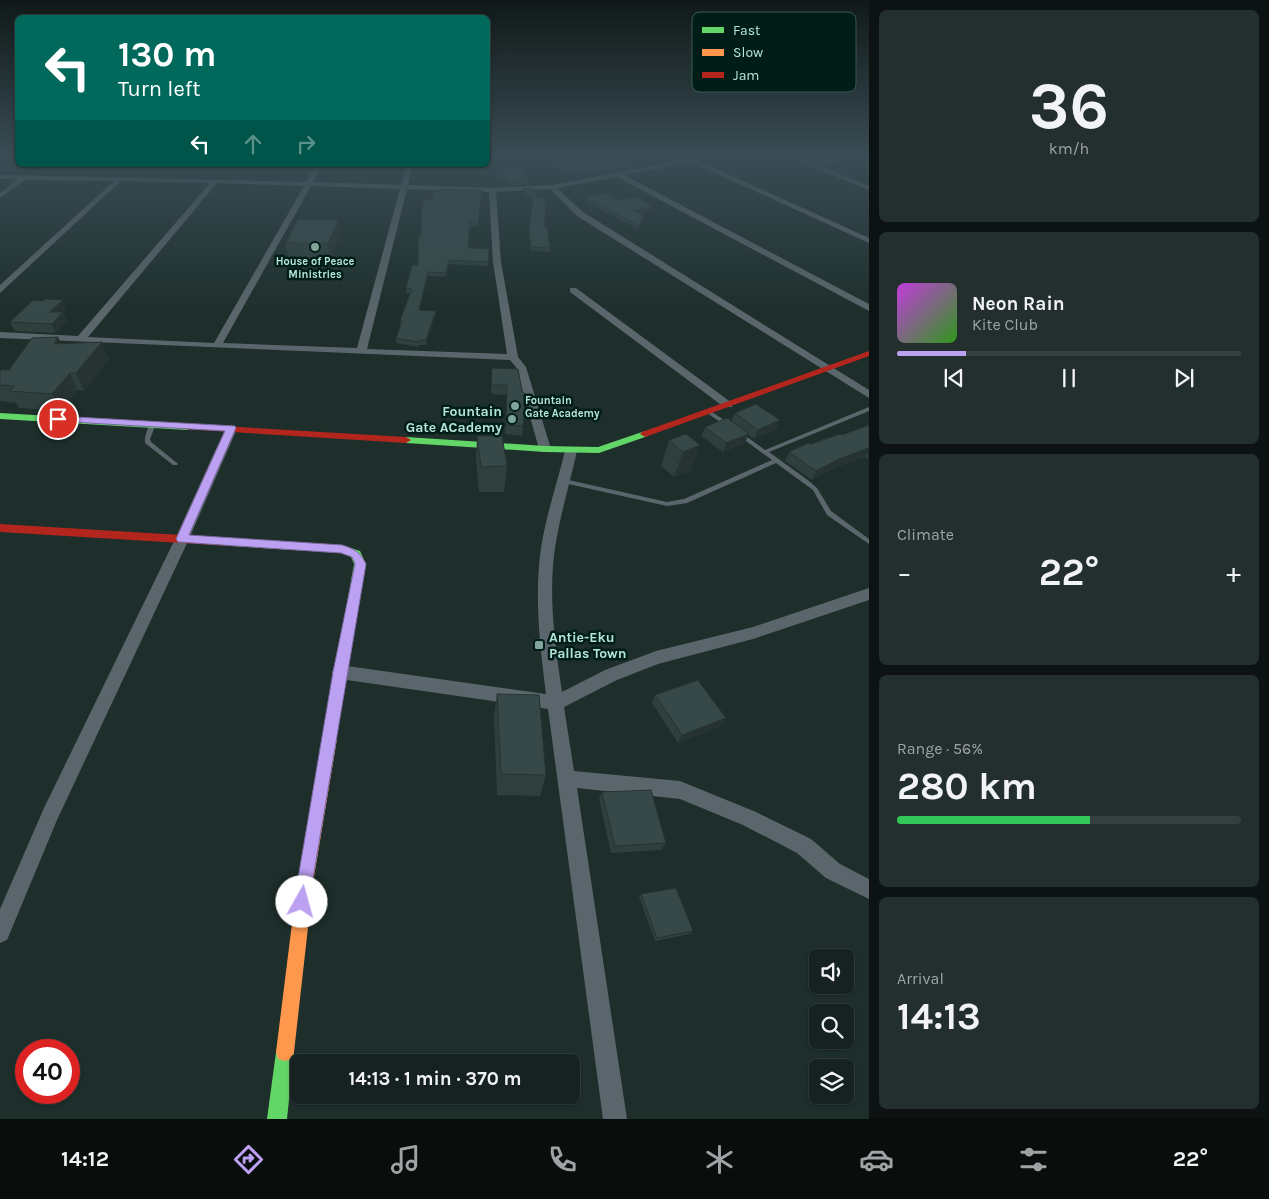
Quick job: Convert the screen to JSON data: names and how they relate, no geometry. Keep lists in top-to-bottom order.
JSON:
{
  "places": {
    "other": ["House of Peace Ministries", "Fountain Gate Academy", "Fountain Gate ACademy"],
    "transit": ["Antie-Eku Pallas Town"]
  },
  "legend": ["Fast", "Slow", "Jam"],
  "page": {
    "tile": [
      ["36", "km/h"],
      "Climate",
      ["Range · 56%", "280 km"],
      ["Arrival", "14:13"]
    ],
    "turn": ["130 m", "Turn left"],
    "song": ["Neon Rain", "Kite Club"],
    "heat": ["−", "22°", "+"],
    "limit": "40",
    "trip": "14:13 · 1 min · 370 m",
    "tabs": ["14:12", "22°"]
  }
}
